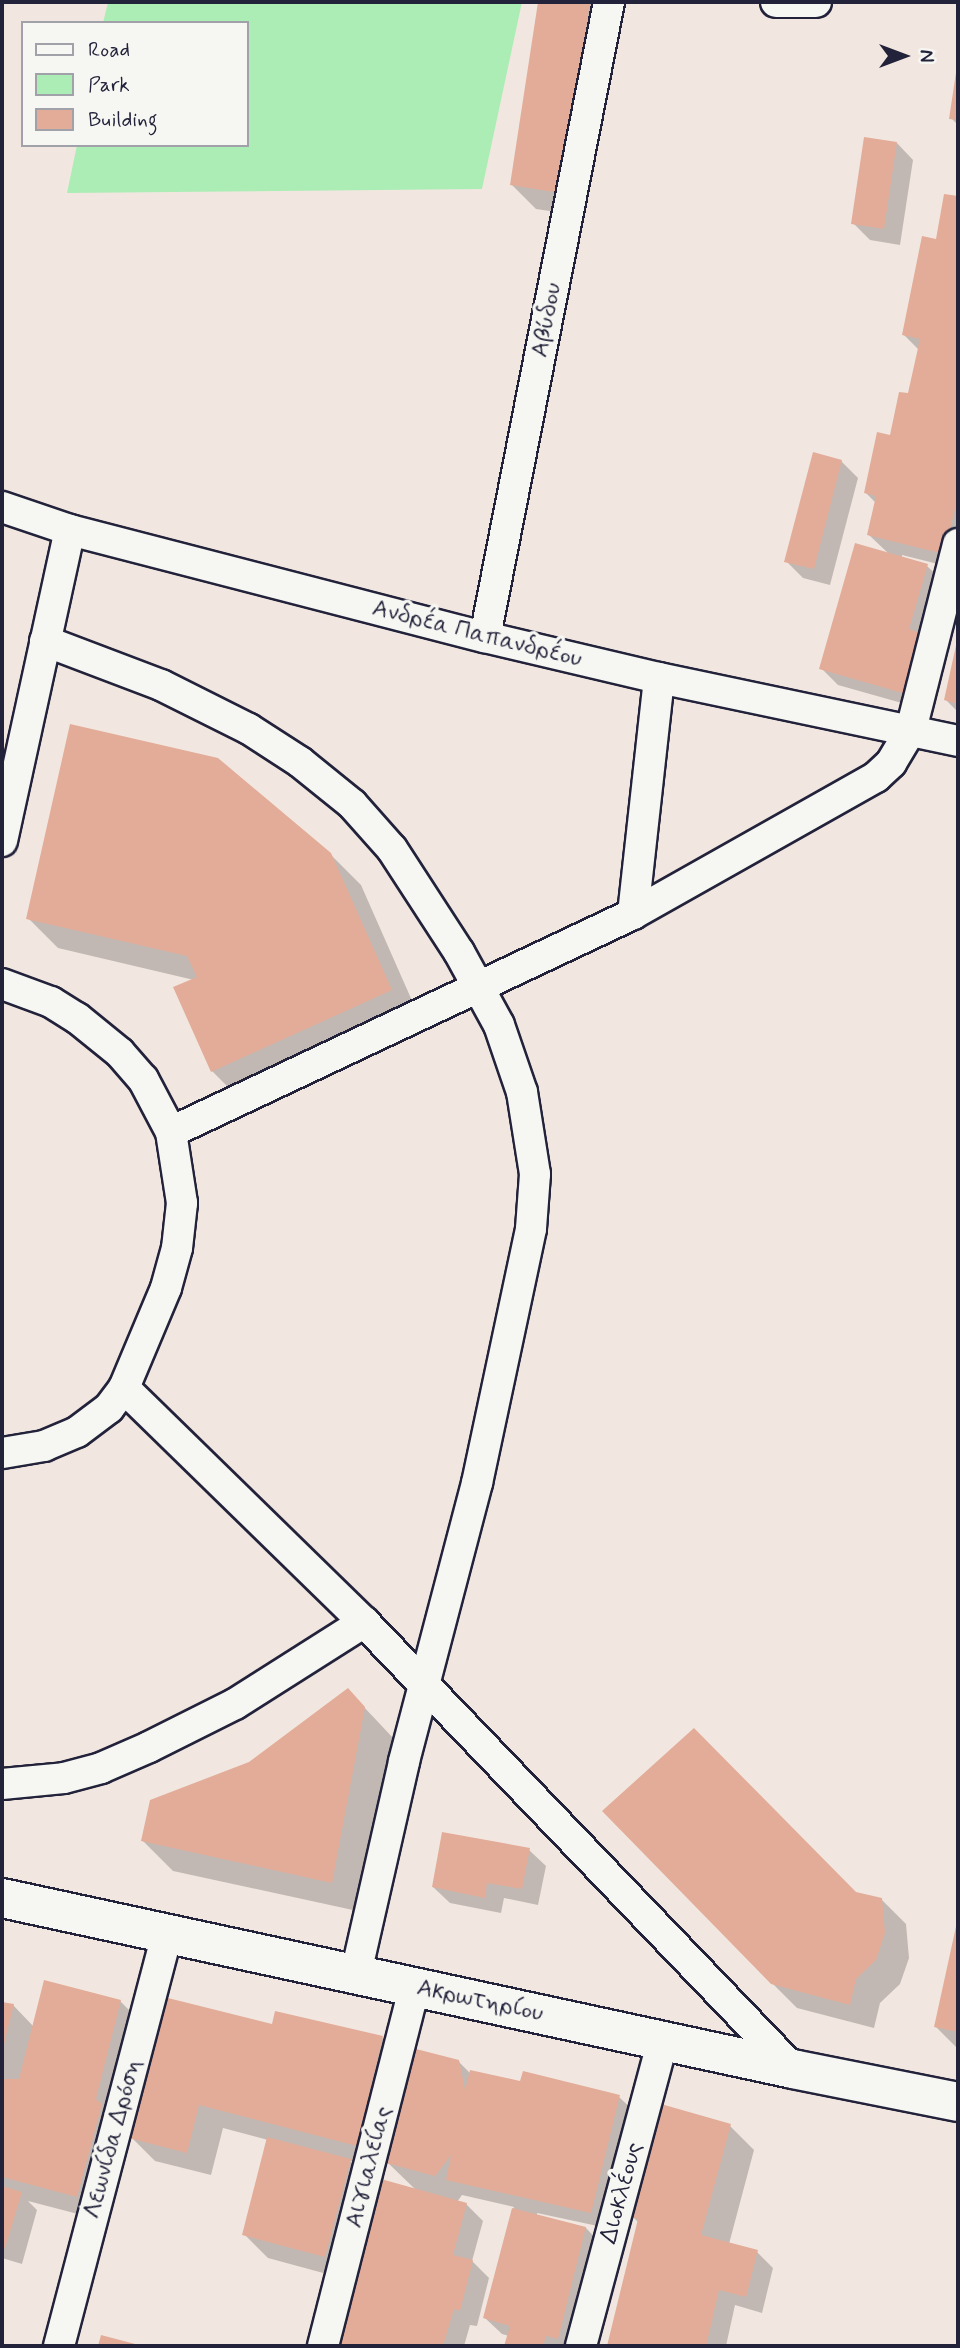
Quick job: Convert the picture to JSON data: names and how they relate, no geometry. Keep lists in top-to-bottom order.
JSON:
{
  "streets": {
    "main road": ["Ακρωτηρίου"],
    "street": [
      "Αβύδου",
      "Ανδρέα Παπανδρέου",
      "Λεωνίδα Δρόση",
      "Αιγιαλείας",
      "Διοκλέους"
    ]
  },
  "crossings": [
    ["Αβύδου", "Ανδρέα Παπανδρέου"],
    ["Ακρωτηρίου", "Λεωνίδα Δρόση"],
    ["Ακρωτηρίου", "Αιγιαλείας"],
    ["Ακρωτηρίου", "Διοκλέους"]
  ],
  "legend": ["Road", "Park", "Building"],
  "north": "right"
}
